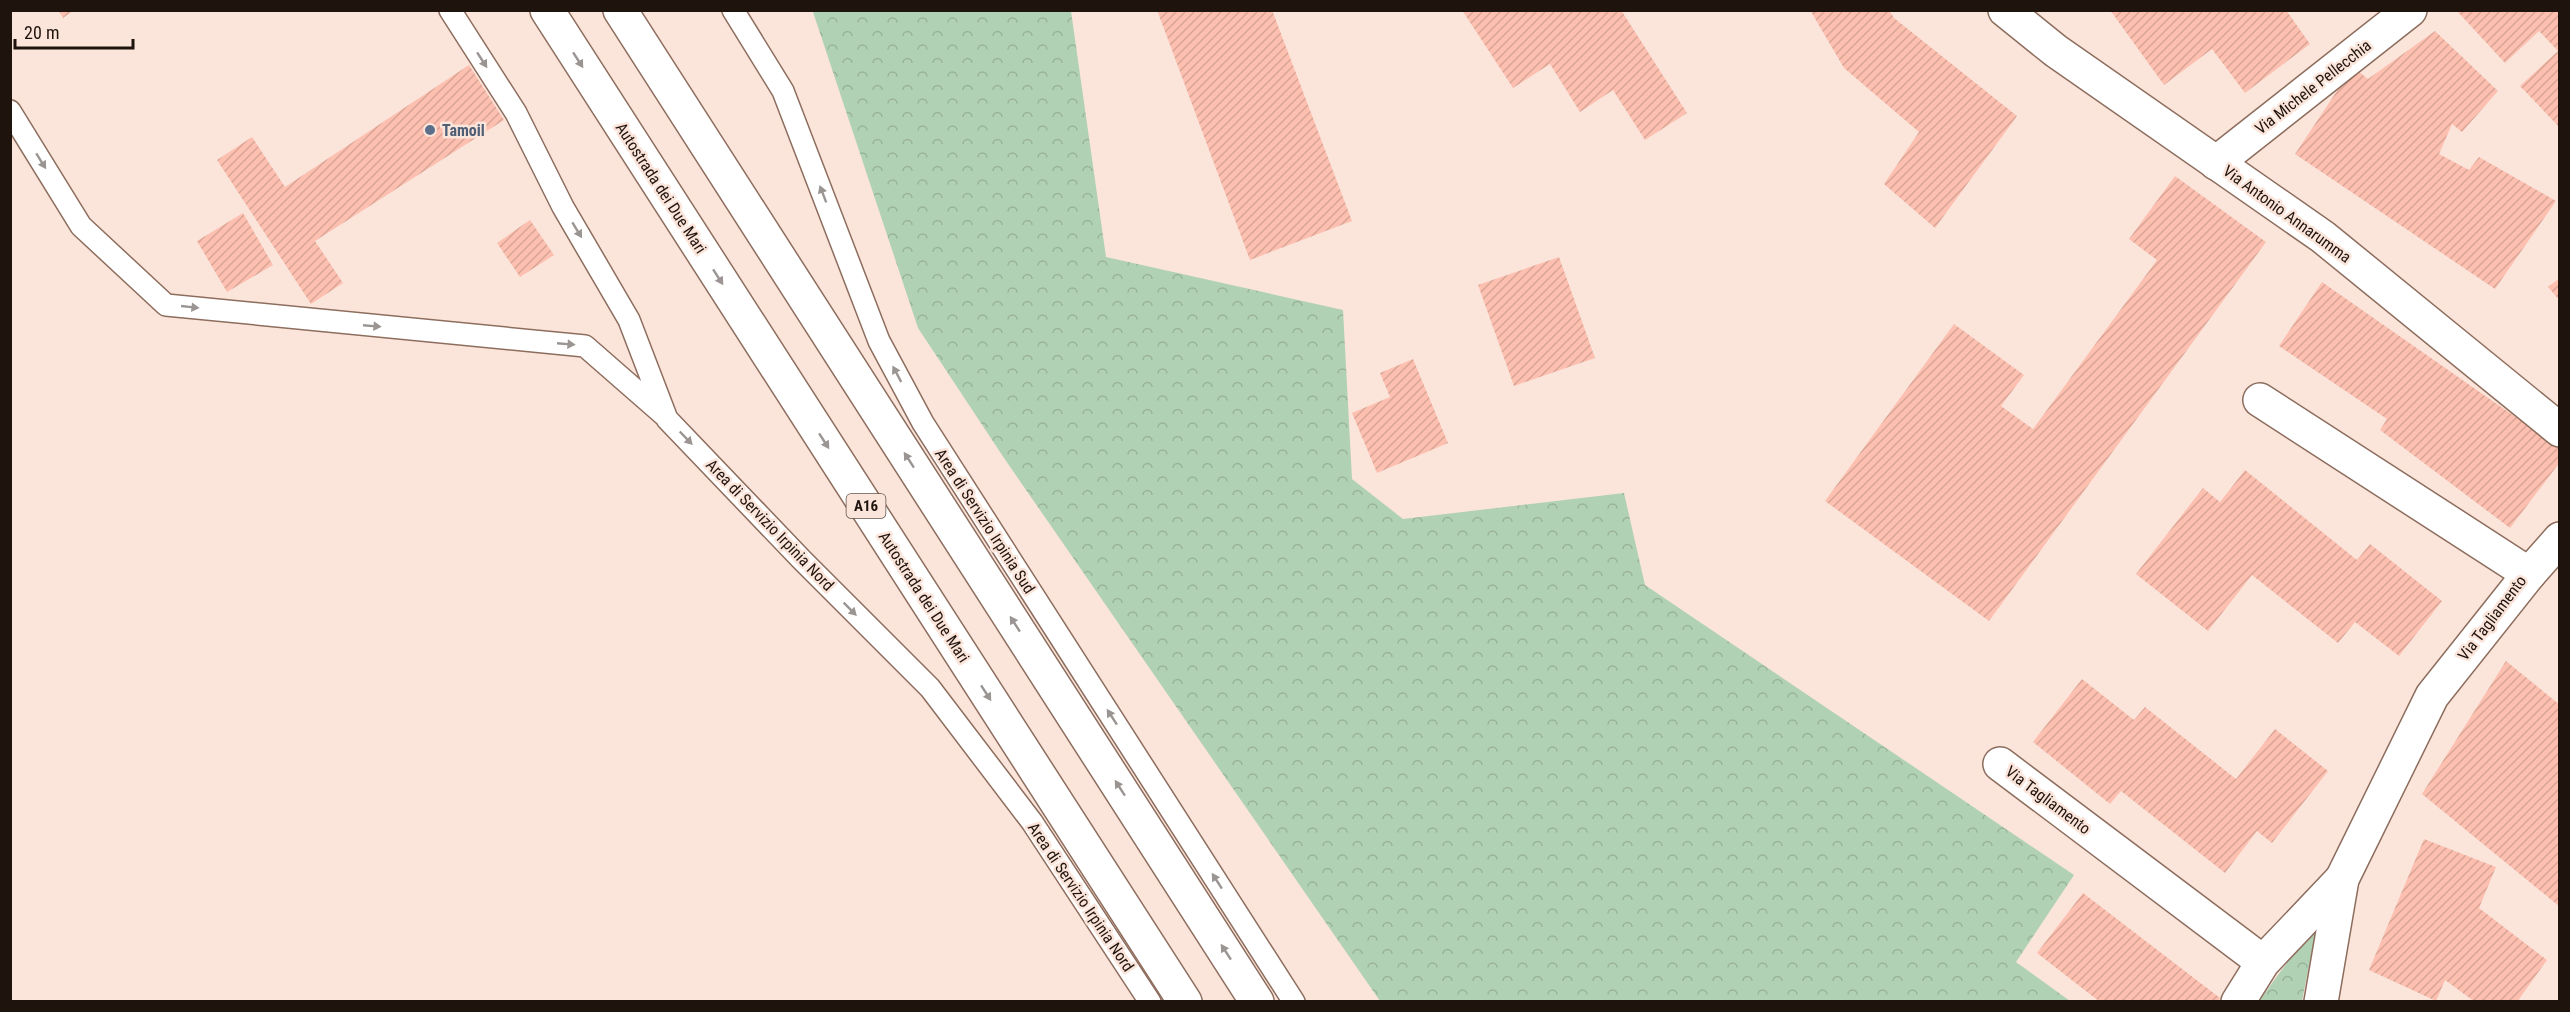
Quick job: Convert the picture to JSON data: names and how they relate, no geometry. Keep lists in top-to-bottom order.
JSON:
{
  "streets": {
    "main road": [
      "Via Michele Pellecchia",
      "Autostrada dei Due Mari",
      "Via Antonio Annarumma",
      "A16",
      "Via Tagliamento"
    ],
    "lane": ["Area di Servizio Irpinia Sud", "Area di Servizio Irpinia Nord"]
  },
  "crossings": [
    ["Via Michele Pellecchia", "Via Antonio Annarumma"]
  ],
  "one_way": ["Area di Servizio Irpinia Sud", "Area di Servizio Irpinia Nord"],
  "places": ["Tamoil"],
  "scale_bar": "20 m"
}
